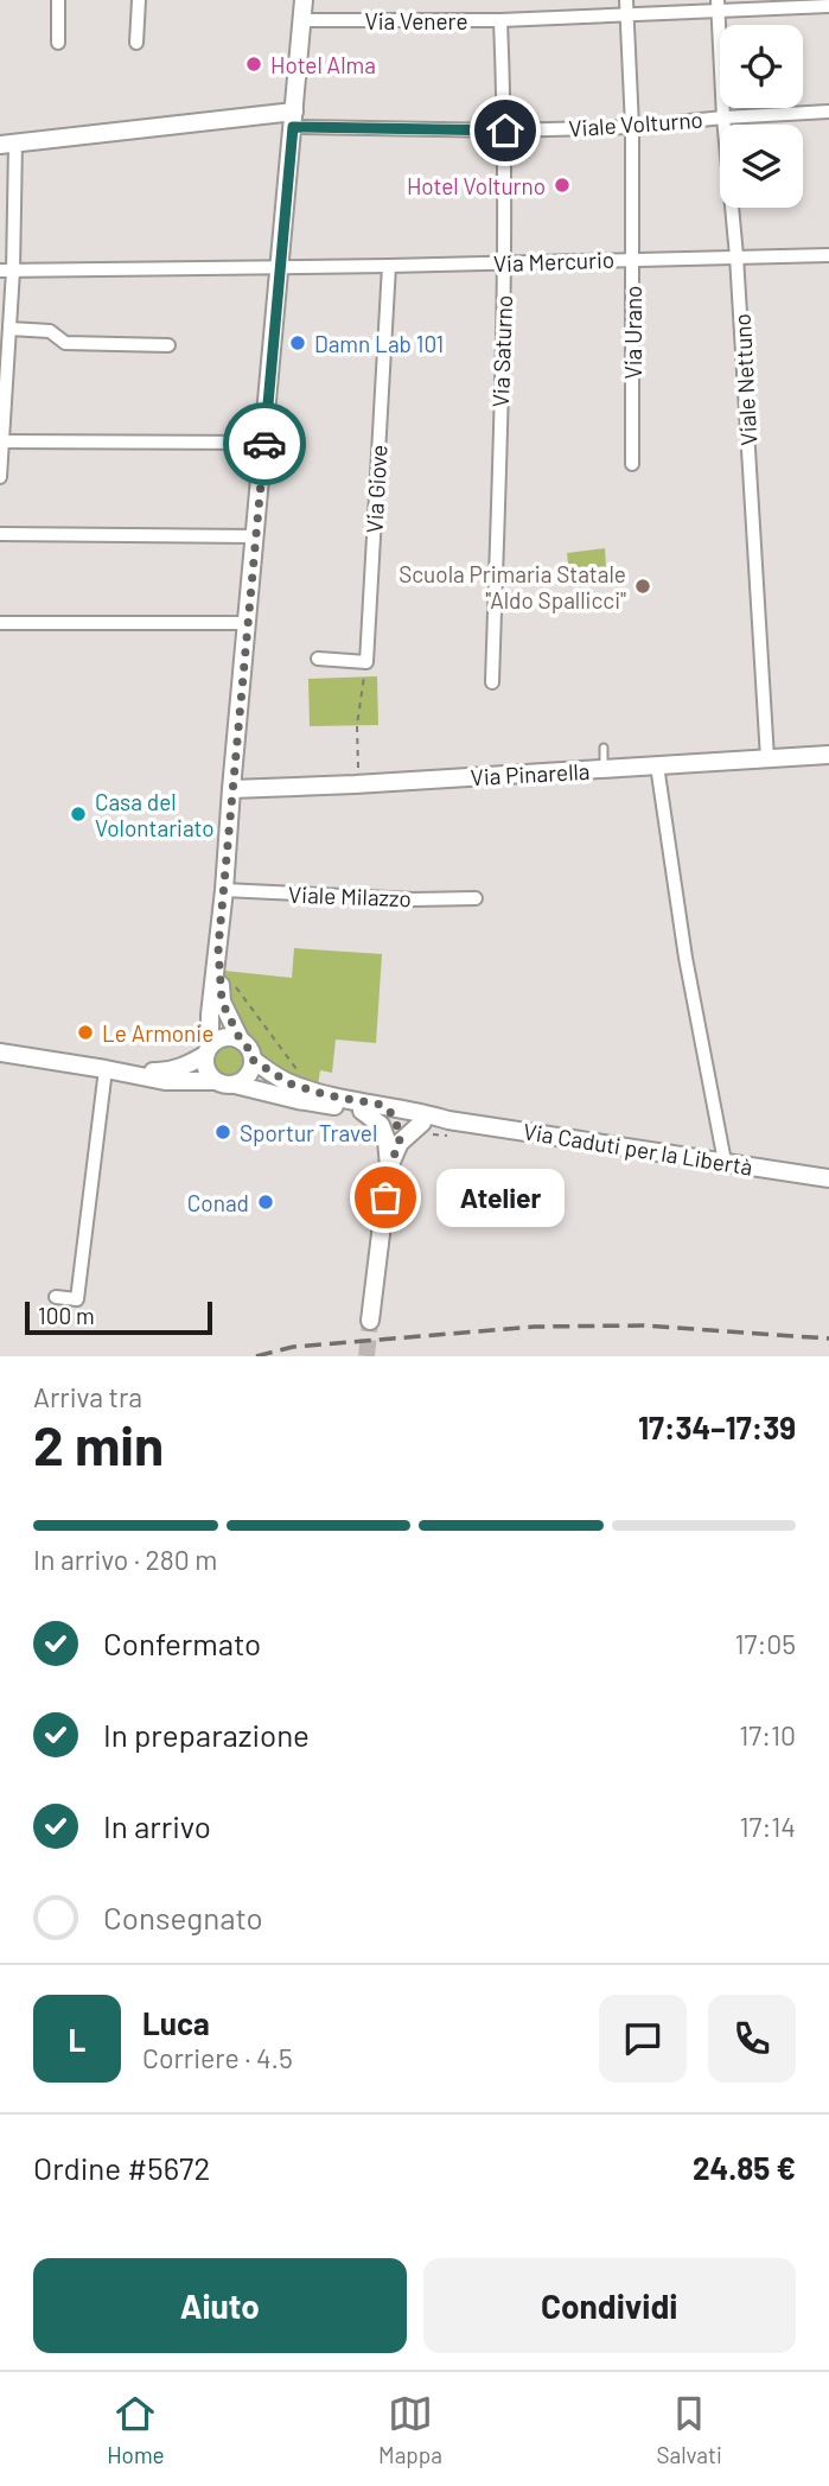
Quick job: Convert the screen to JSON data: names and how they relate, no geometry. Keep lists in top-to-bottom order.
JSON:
{
  "streets": {
    "street": [
      "Via Venere",
      "Viale Volturno",
      "Via Mercurio",
      "Via Urano",
      "Via Saturno",
      "Viale Nettuno",
      "Via Giove",
      "Via Pinarella",
      "Viale Milazzo",
      "Via Caduti per la Libertà"
    ]
  },
  "crossings": [
    ["Via Venere", "Via Urano"],
    ["Via Venere", "Via Saturno"],
    ["Via Venere", "Viale Nettuno"],
    ["Viale Volturno", "Via Urano"],
    ["Viale Volturno", "Via Saturno"],
    ["Viale Volturno", "Viale Nettuno"],
    ["Via Mercurio", "Via Urano"],
    ["Via Mercurio", "Via Saturno"],
    ["Via Mercurio", "Viale Nettuno"],
    ["Via Mercurio", "Via Giove"],
    ["Viale Nettuno", "Via Pinarella"]
  ],
  "places": [
    "Hotel Alma",
    "Hotel Volturno",
    "Damn Lab 101",
    "Scuola Primaria Statale \"Aldo Spallicci\"",
    "Casa del Volontariato",
    "Le Armonie",
    "Sportur Travel",
    "Atelier",
    "Conad"
  ],
  "scale_bar": "100 m",
  "page": {
    "bubble": "Atelier",
    "scale": "100 m",
    "heading": ["2 min", "Arriva tra", "17:34–17:39"],
    "panel": [
      "Luca",
      "Corriere · 4.5",
      "Ordine #5672",
      "24.85 €"
    ],
    "bar": "In arrivo · 280 m",
    "list": [
      ["Confermato", "17:05"],
      ["In preparazione", "17:10"],
      ["In arrivo", "17:14"],
      "Consegnato"
    ],
    "round": "L",
    "buttons": ["Aiuto", "Condividi"],
    "tabs": ["Home", "Mappa", "Salvati"]
  }
}
